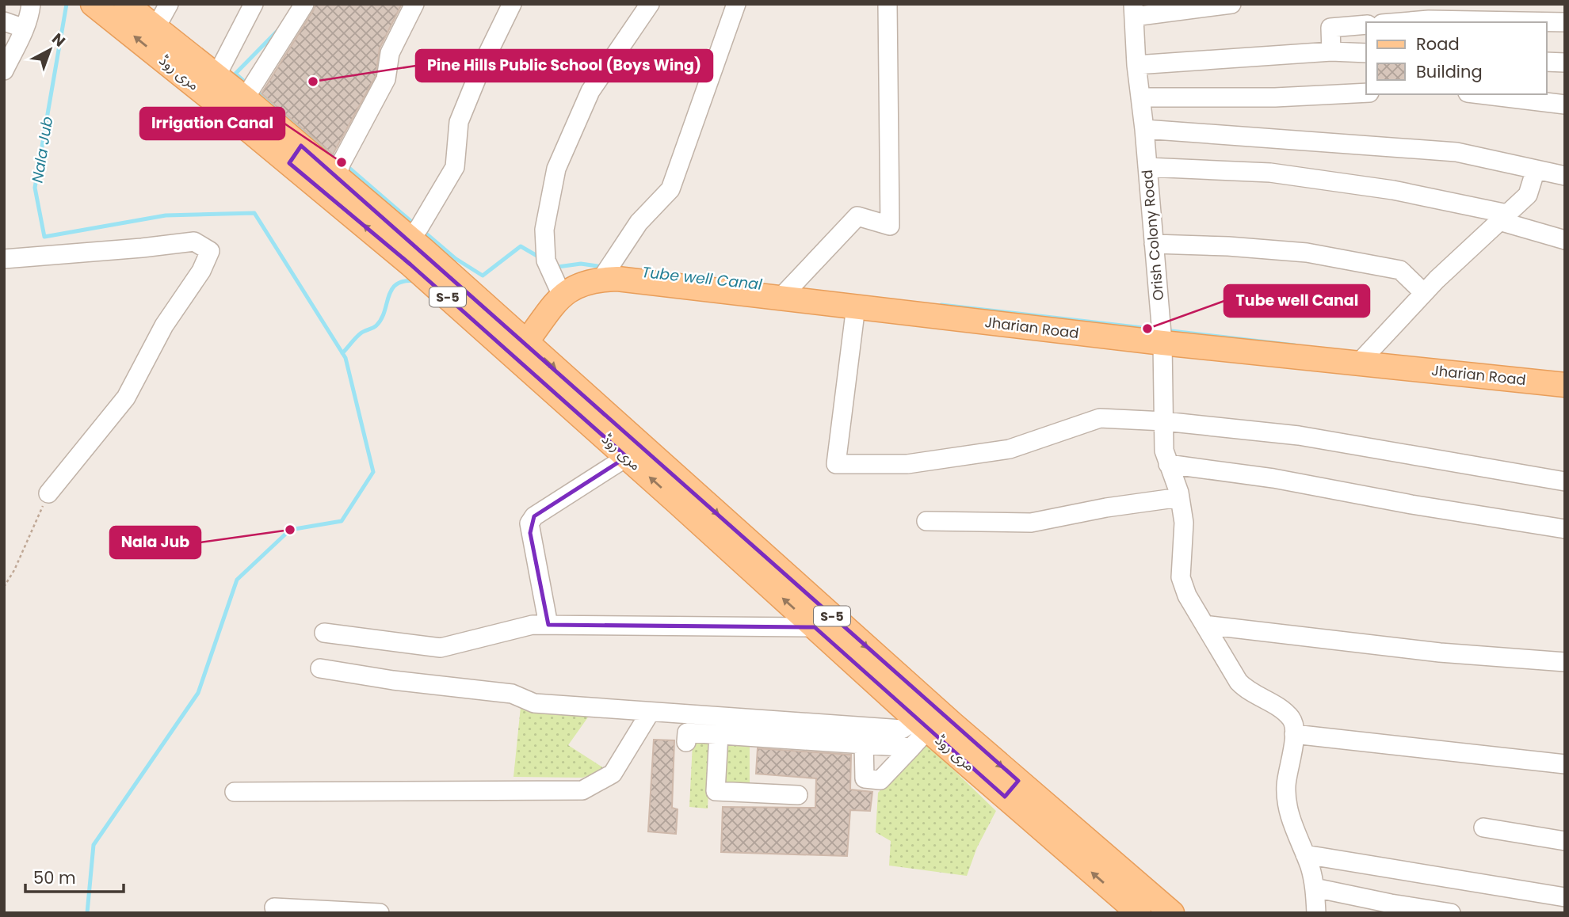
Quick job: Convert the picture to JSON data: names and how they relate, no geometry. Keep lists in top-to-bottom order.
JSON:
{
  "streets": {
    "main road": ["مری روڈ", "S-5", "Jharian Road"],
    "street": ["Orish Colony Road"]
  },
  "crossings": [
    ["مری روڈ", "Jharian Road"],
    ["Orish Colony Road", "Jharian Road"]
  ],
  "water": ["Nala Jub", "Tube well Canal"],
  "places": [
    "Pine Hills Public School (Boys Wing)",
    "Irrigation Canal",
    "Tube well Canal",
    "Nala Jub"
  ],
  "legend": ["Road", "Building"],
  "scale_bar": "50 m",
  "north": "top right"
}
